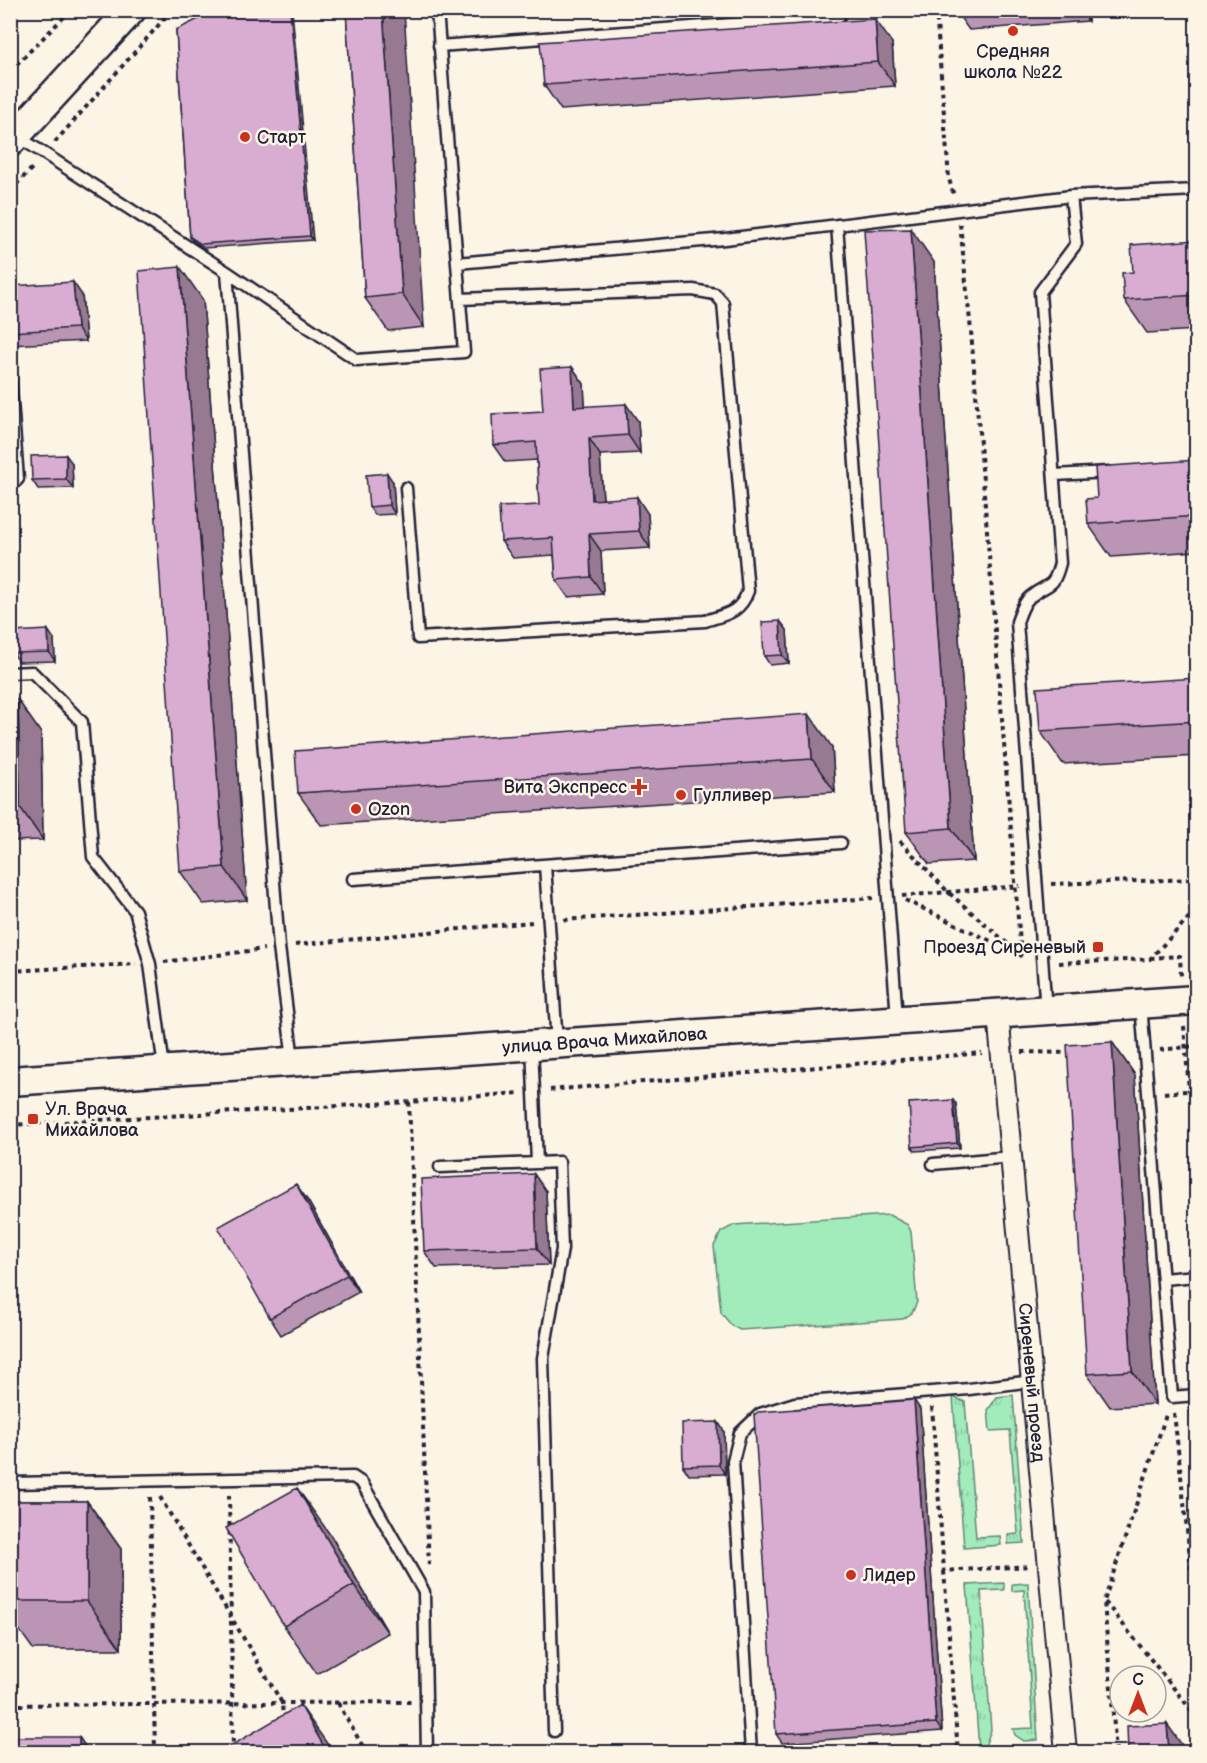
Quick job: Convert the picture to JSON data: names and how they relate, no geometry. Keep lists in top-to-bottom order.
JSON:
{
  "streets": {
    "main road": ["улица Врача Михайлова"],
    "street": ["Сиреневый проезд"]
  },
  "crossings": [
    ["улица Врача Михайлова", "Сиреневый проезд"]
  ],
  "places": {
    "other": [
      "Средняя школа №22",
      "Старт",
      "Гулливер",
      "Ozon",
      "Лидер"
    ],
    "health": ["Вита Экспресс"],
    "transit": ["Проезд Сиреневый", "Ул. Врача Михайлова"]
  },
  "north": "top"
}
